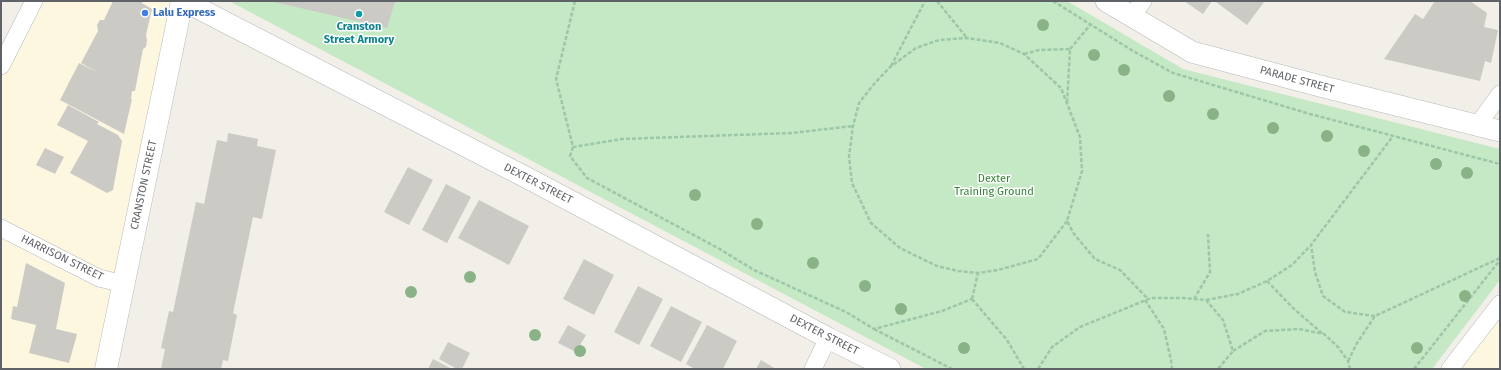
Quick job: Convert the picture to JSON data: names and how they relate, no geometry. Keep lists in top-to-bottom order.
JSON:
{
  "streets": {
    "main road": ["CRANSTON STREET"],
    "street": ["PARADE STREET", "DEXTER STREET", "HARRISON STREET"]
  },
  "crossings": [
    ["DEXTER STREET", "CRANSTON STREET"],
    ["CRANSTON STREET", "HARRISON STREET"]
  ],
  "parks": ["Dexter Training Ground"],
  "places": ["Lalu Express", "Cranston Street Armory"]
}
